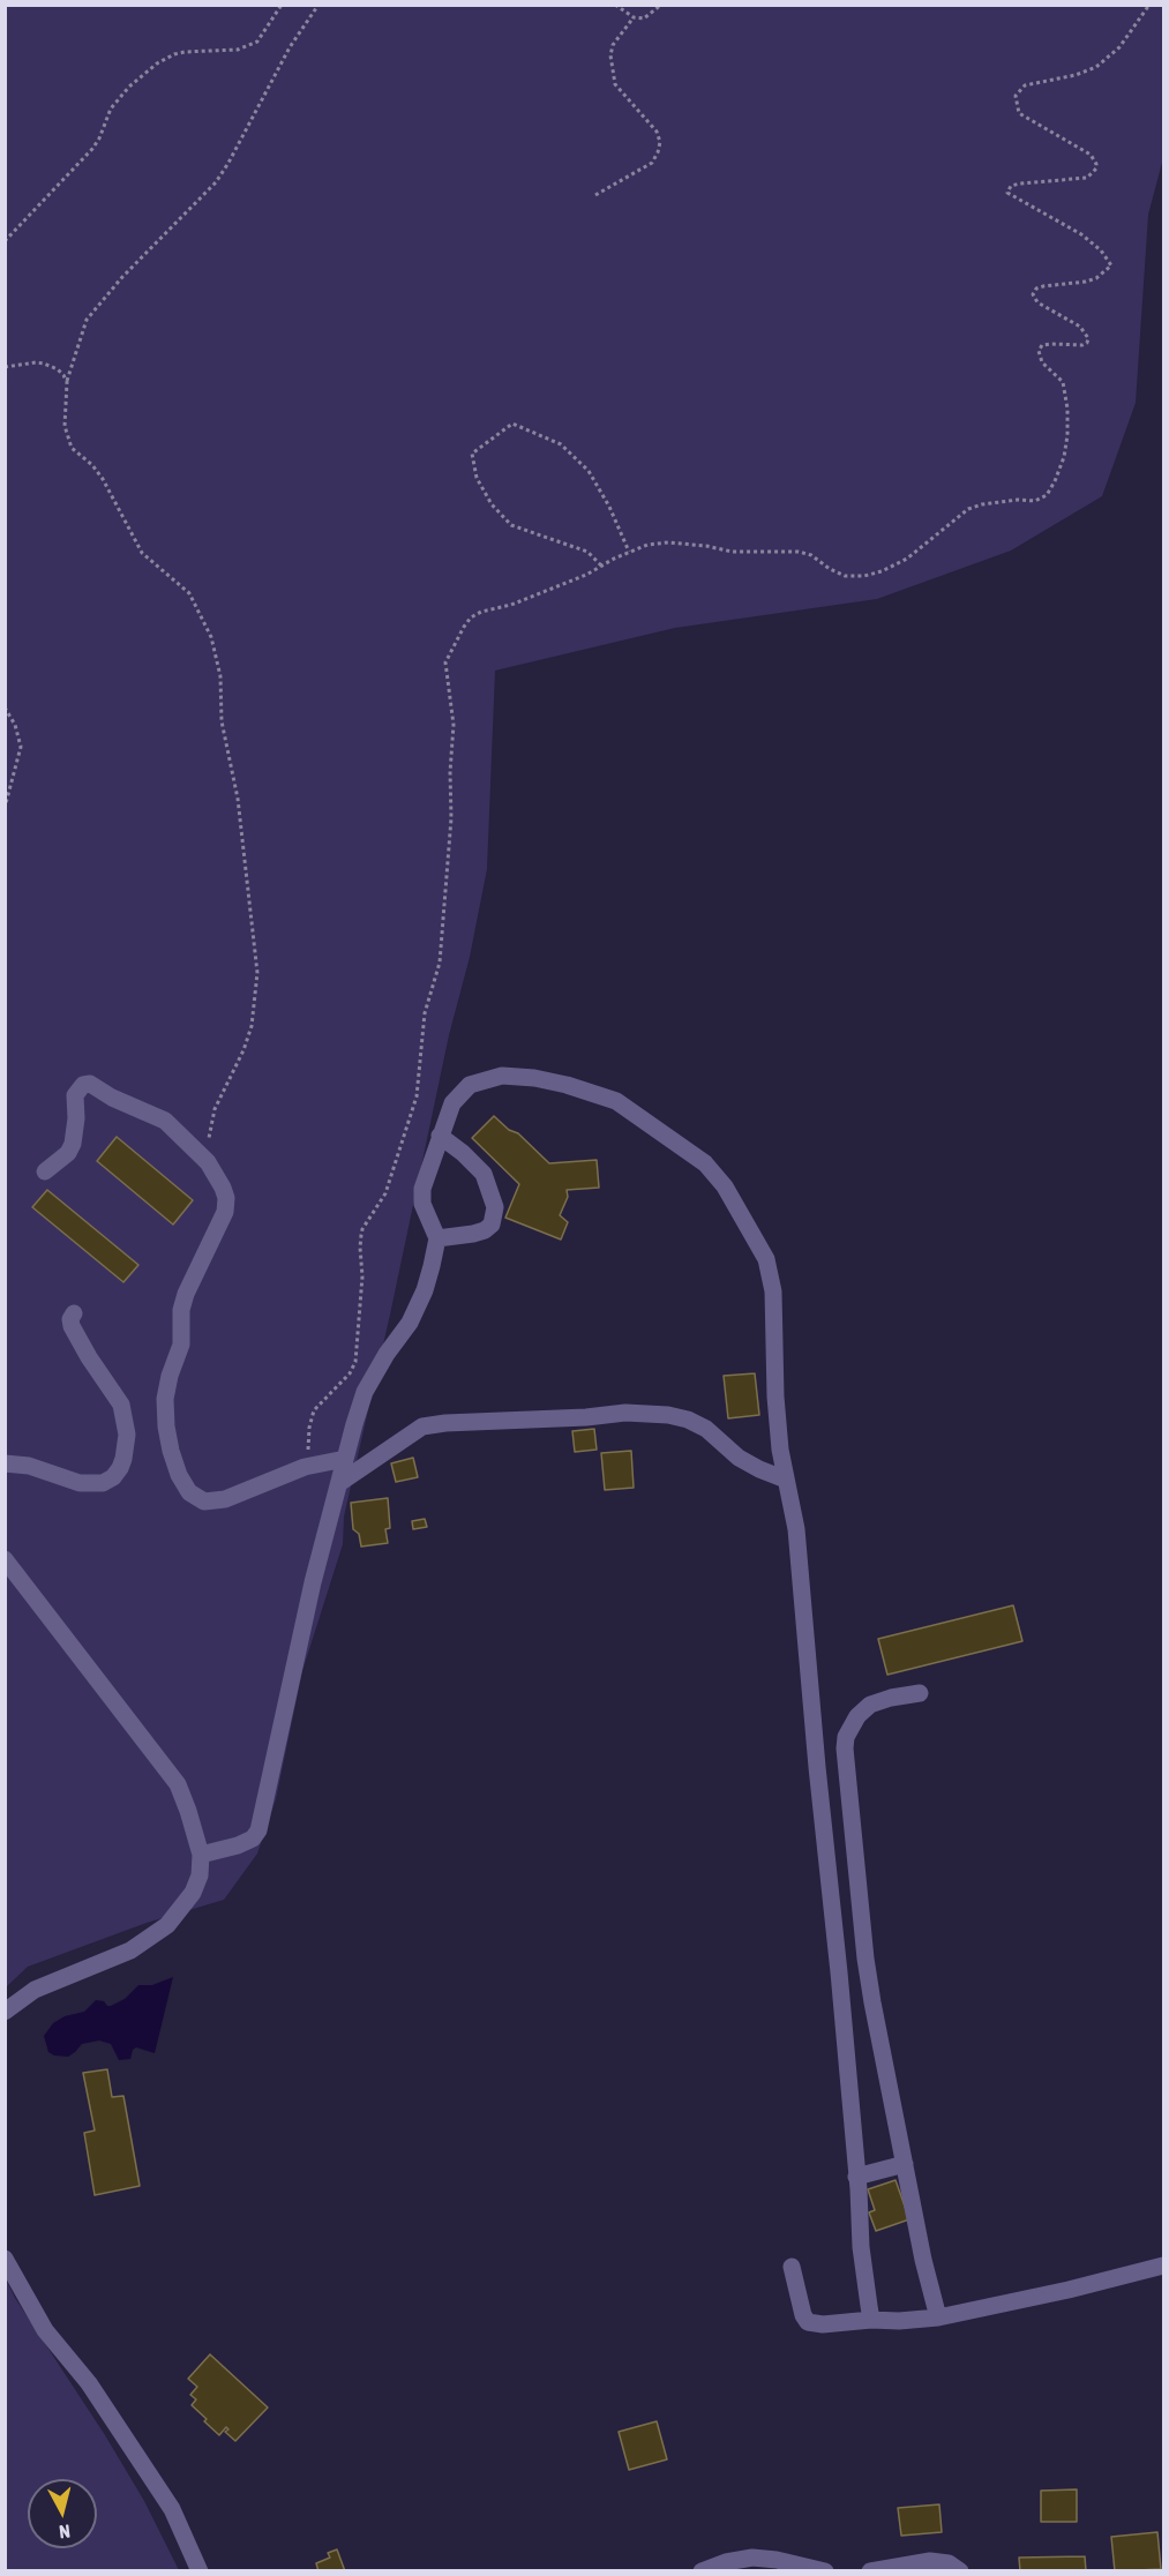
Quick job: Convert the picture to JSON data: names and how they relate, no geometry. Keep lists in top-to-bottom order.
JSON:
{
  "north": "bottom"
}
